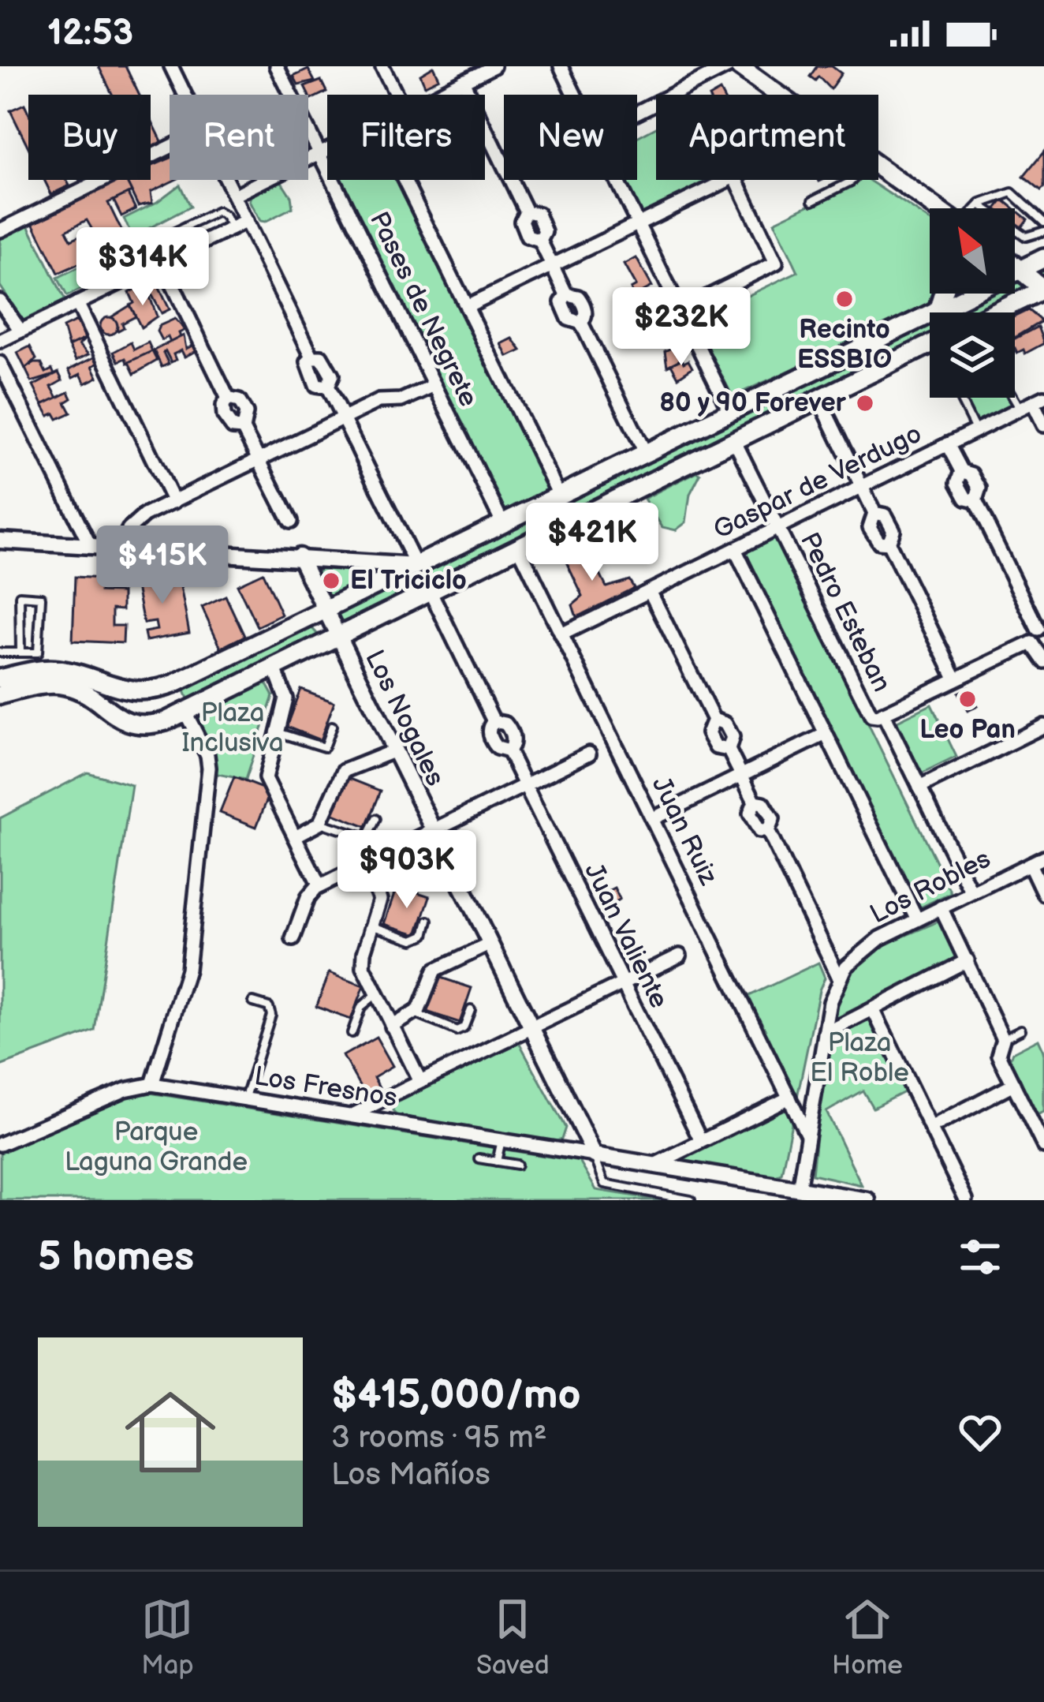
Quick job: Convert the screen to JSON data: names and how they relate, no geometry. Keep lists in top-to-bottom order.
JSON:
{
  "streets": {
    "street": [
      "Pases de Negrete",
      "Gaspar de Verdugo",
      "Pedro Esteban",
      "Los Nogales",
      "Juan Ruiz",
      "Los Robles",
      "Juan Valiente",
      "Los Fresnos"
    ]
  },
  "crossings": [
    ["Gaspar de Verdugo", "Pedro Esteban"],
    ["Gaspar de Verdugo", "Juan Ruiz"],
    ["Pedro Esteban", "Los Robles"],
    ["Los Nogales", "Los Fresnos"],
    ["Juan Ruiz", "Los Robles"],
    ["Los Robles", "Los Fresnos"]
  ],
  "parks": ["Plaza Inclusiva", "Plaza El Roble", "Parque Laguna Grande"],
  "places": [
    "Recinto ESSBIO",
    "80 y 90 Forever",
    "El Triciclo",
    "Leo Pan"
  ],
  "north": "top left",
  "page": {
    "status": "12:53",
    "chip": [
      "Buy",
      "Rent",
      "Filters",
      "New",
      "Apartment"
    ],
    "price": [
      "$314K",
      "$232K",
      "$421K",
      "$415K",
      "$903K"
    ],
    "heading": "5 homes",
    "list": [
      {
        "name": "$415,000/mo",
        "note": "3 rooms · 95 m² · Los Mañíos"
      }
    ],
    "tabs": ["Map", "Saved", "Home"]
  }
}
